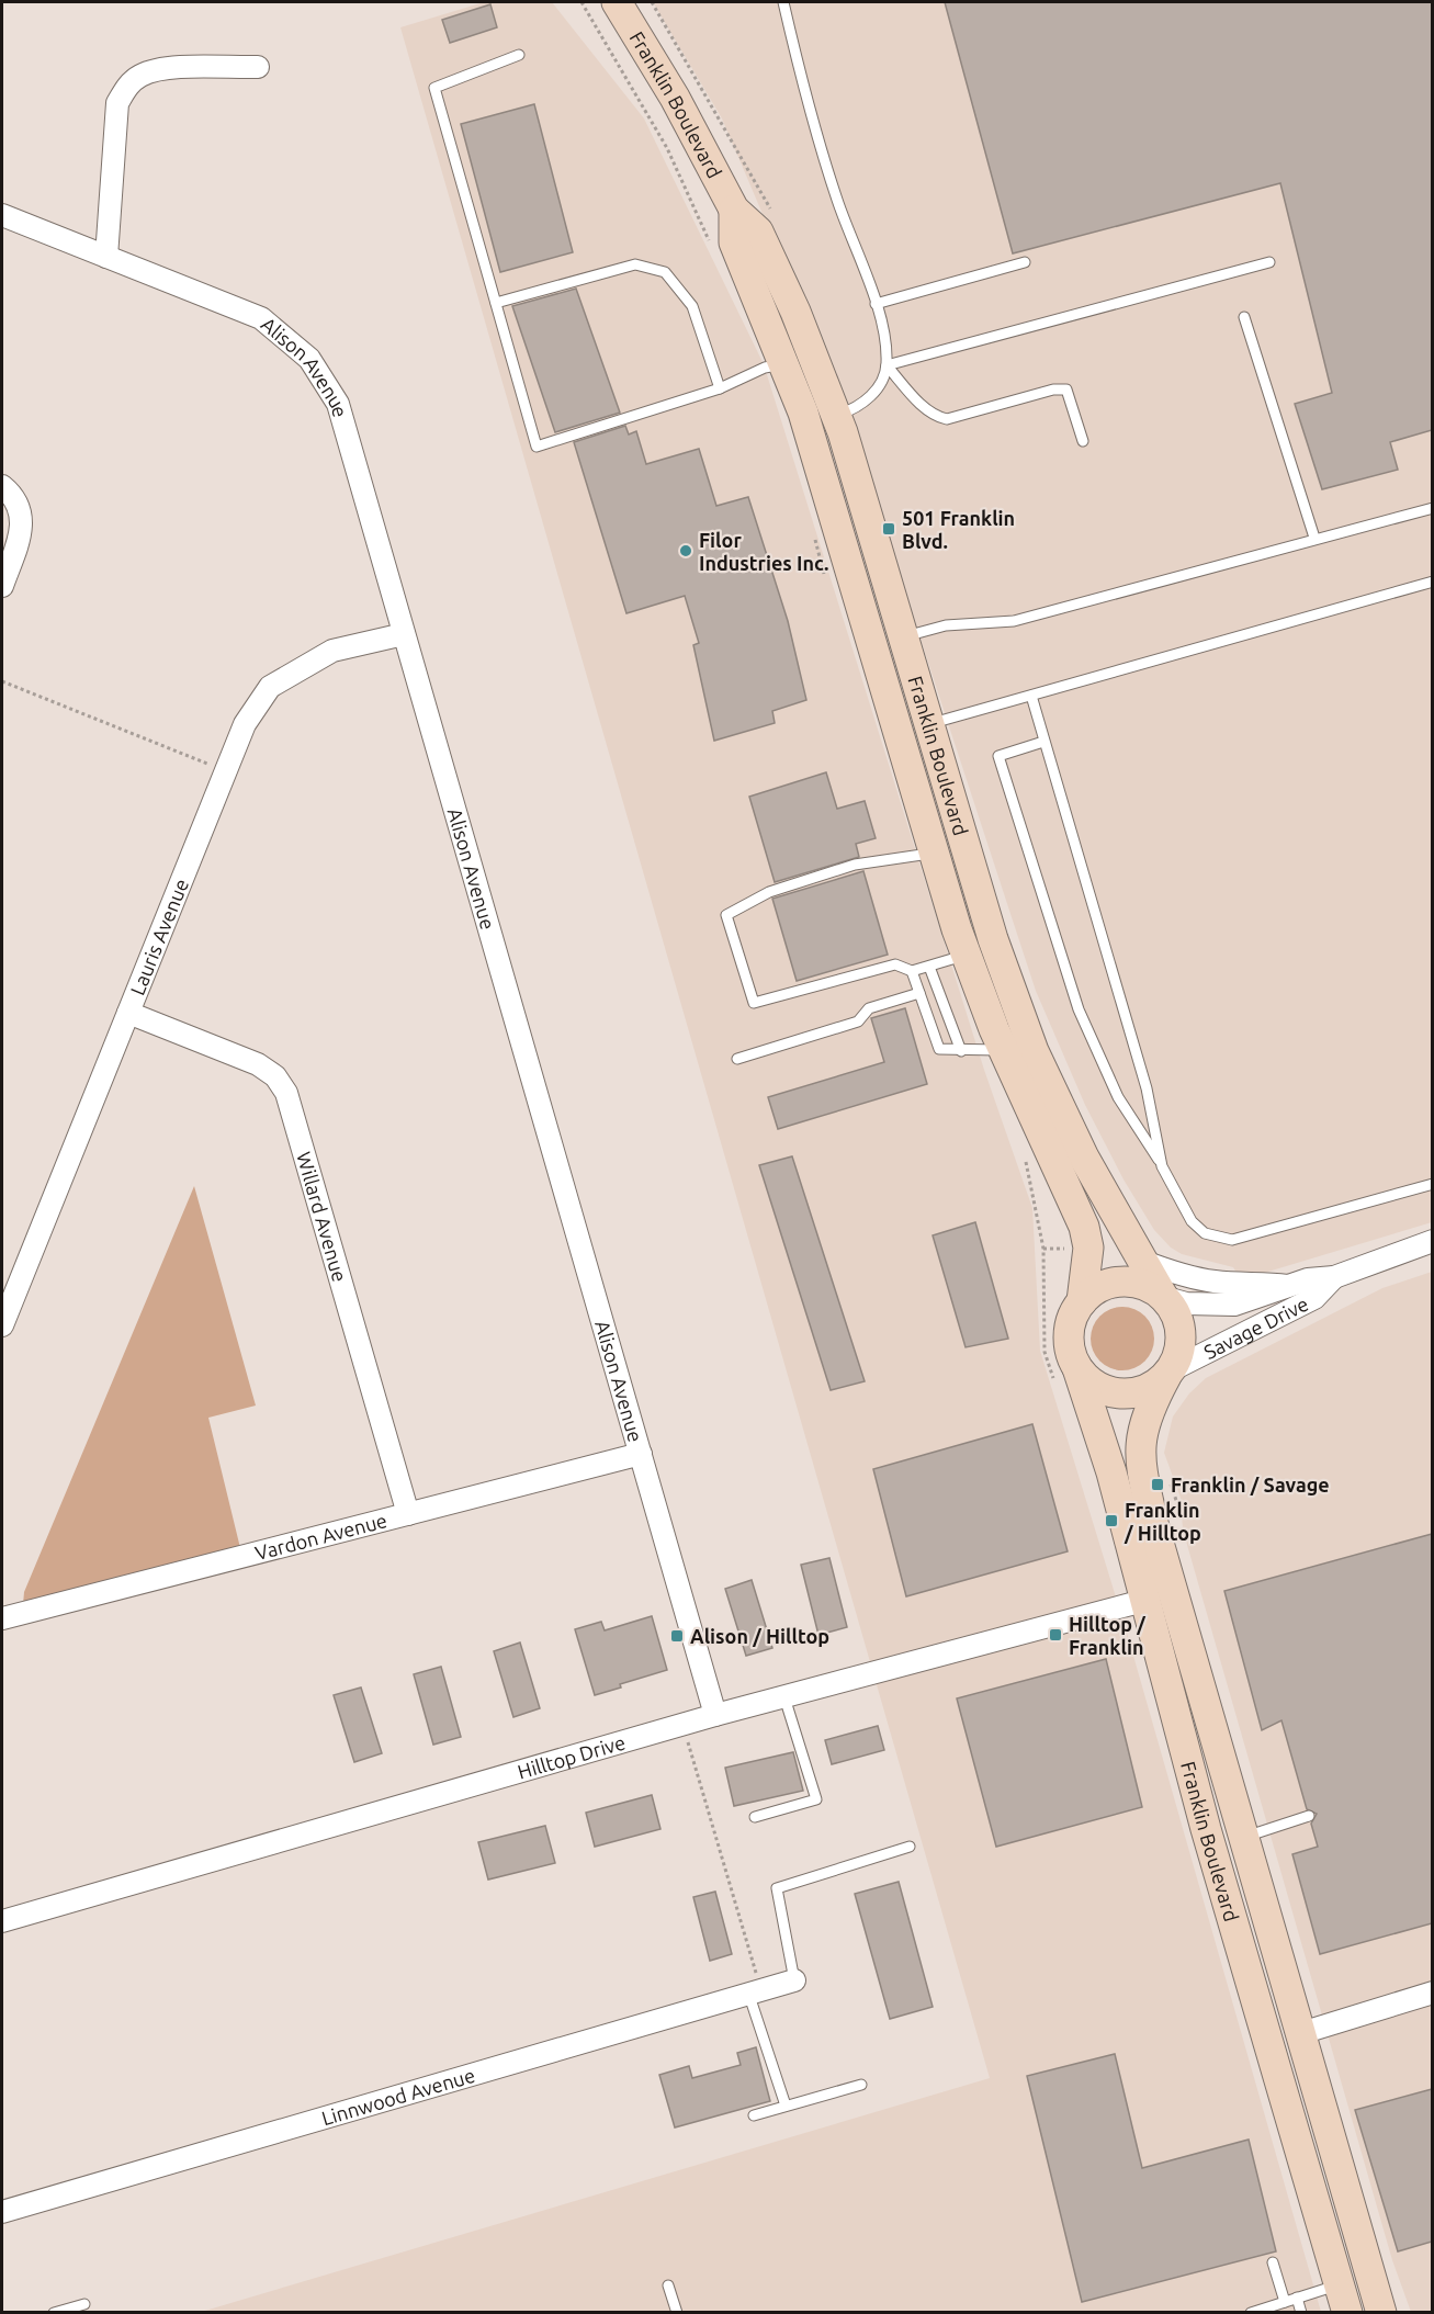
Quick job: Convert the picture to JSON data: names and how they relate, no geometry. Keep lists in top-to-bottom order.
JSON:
{
  "streets": {
    "main road": ["Franklin Boulevard"],
    "street": [
      "Alison Avenue",
      "Lauris Avenue",
      "Willard Avenue",
      "Savage Drive",
      "Vardon Avenue",
      "Hilltop Drive",
      "Linnwood Avenue"
    ]
  },
  "crossings": [
    ["Franklin Boulevard", "Savage Drive"],
    ["Franklin Boulevard", "Hilltop Drive"],
    ["Alison Avenue", "Lauris Avenue"],
    ["Alison Avenue", "Vardon Avenue"],
    ["Alison Avenue", "Hilltop Drive"],
    ["Lauris Avenue", "Willard Avenue"],
    ["Willard Avenue", "Vardon Avenue"]
  ],
  "places": {
    "transit": [
      "501 Franklin Blvd.",
      "Franklin / Savage",
      "Franklin / Hilltop",
      "Hilltop / Franklin",
      "Alison / Hilltop"
    ],
    "other": ["Filor Industries Inc."]
  }
}
